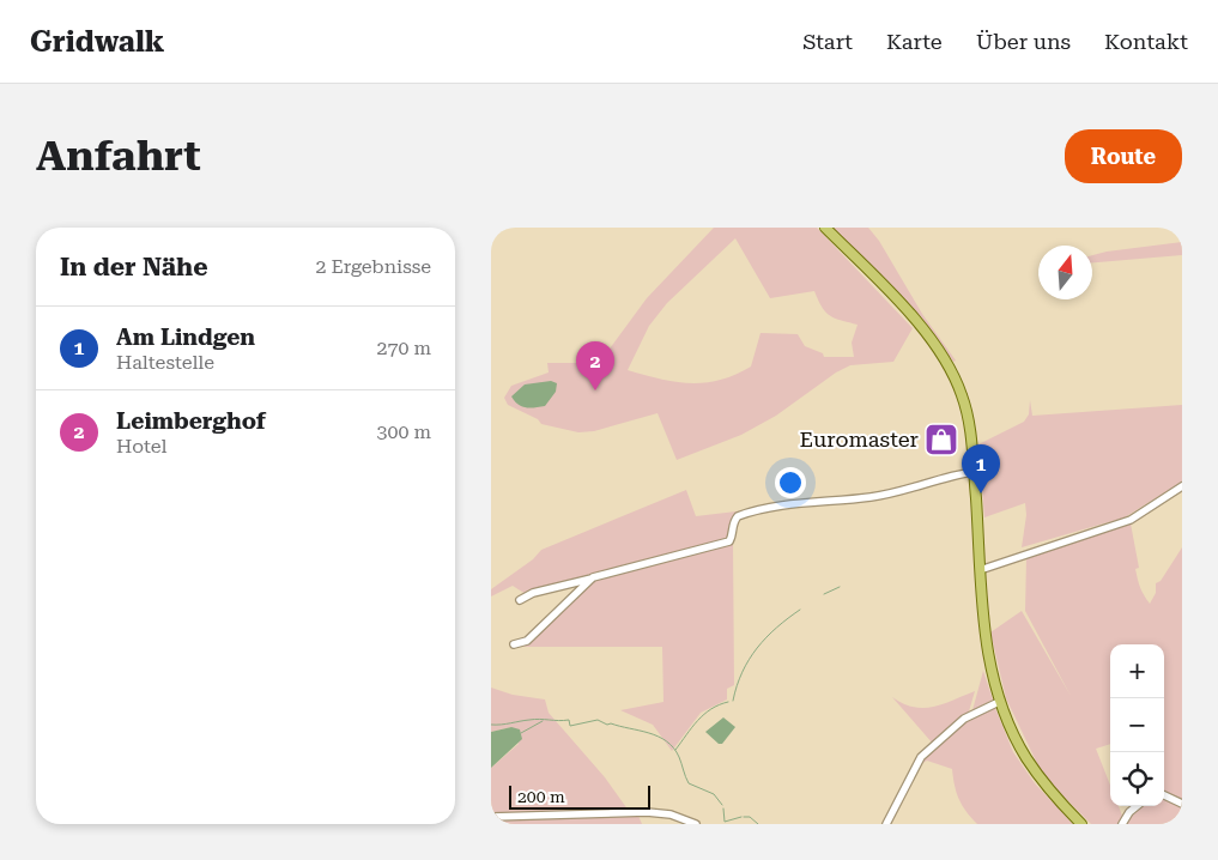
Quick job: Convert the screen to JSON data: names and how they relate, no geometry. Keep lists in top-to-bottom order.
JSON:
{
  "places": {
    "shop": ["Euromaster"]
  },
  "scale_bar": "200 m",
  "north": "top",
  "page": {
    "header": "Gridwalk",
    "nav": [
      "Start",
      "Karte",
      "Über uns",
      "Kontakt"
    ],
    "buttons": "Route",
    "title": "Anfahrt",
    "heading": ["In der Nähe", "2 Ergebnisse"],
    "list": [
      {
        "mark": "1",
        "name": "Am Lindgen",
        "note": "Haltestelle",
        "value": "270 m"
      },
      {
        "mark": "2",
        "name": "Leimberghof",
        "note": "Hotel",
        "value": "300 m"
      }
    ],
    "pins": ["2", "1"],
    "map_buttons": ["+", "−"],
    "scale": "200 m"
  }
}
